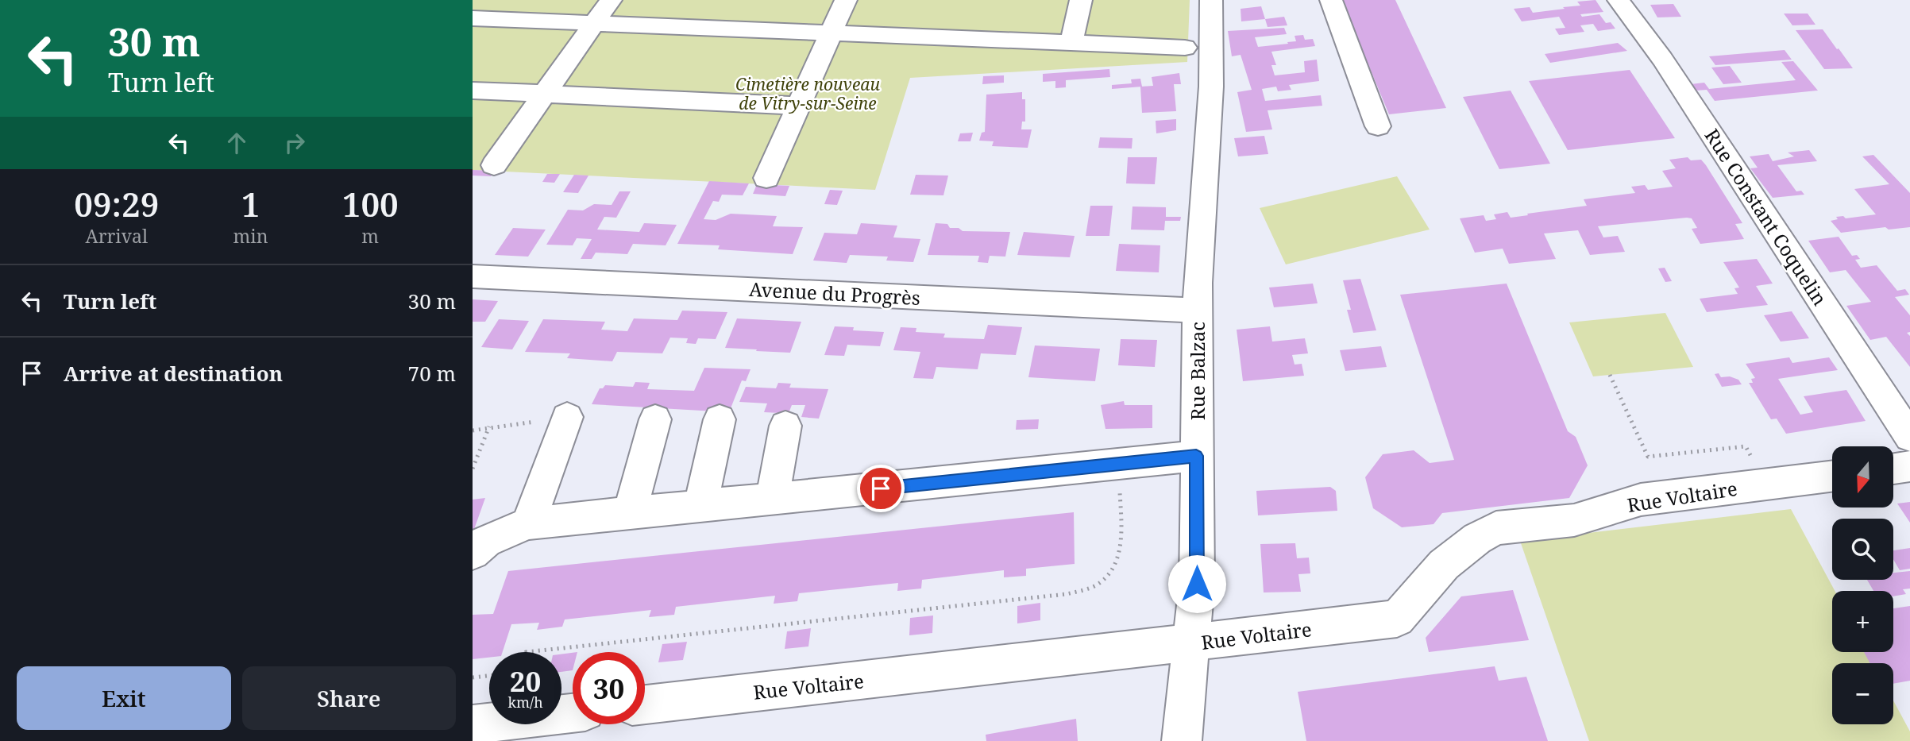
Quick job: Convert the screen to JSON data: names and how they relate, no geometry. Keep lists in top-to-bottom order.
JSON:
{
  "streets": {
    "street": [
      "Rue Constant Coquelin",
      "Avenue du Progrès",
      "Rue Balzac",
      "Rue Voltaire"
    ]
  },
  "crossings": [
    ["Avenue du Progrès", "Rue Balzac"],
    ["Rue Balzac", "Rue Voltaire"]
  ],
  "parks": ["Cimetière nouveau de Vitry-sur-Seine"],
  "north": "bottom",
  "page": {
    "turn": ["30 m", "Turn left"],
    "eta": [
      "09:29",
      "Arrival",
      "1",
      "min",
      "100",
      "m"
    ],
    "list": [
      {
        "name": "Turn left",
        "value": "30 m"
      },
      {
        "name": "Arrive at destination",
        "value": "70 m"
      }
    ],
    "map_buttons": ["+", "−"],
    "speed": "20 km/h",
    "limit": "30",
    "buttons": ["Exit", "Share"]
  }
}
